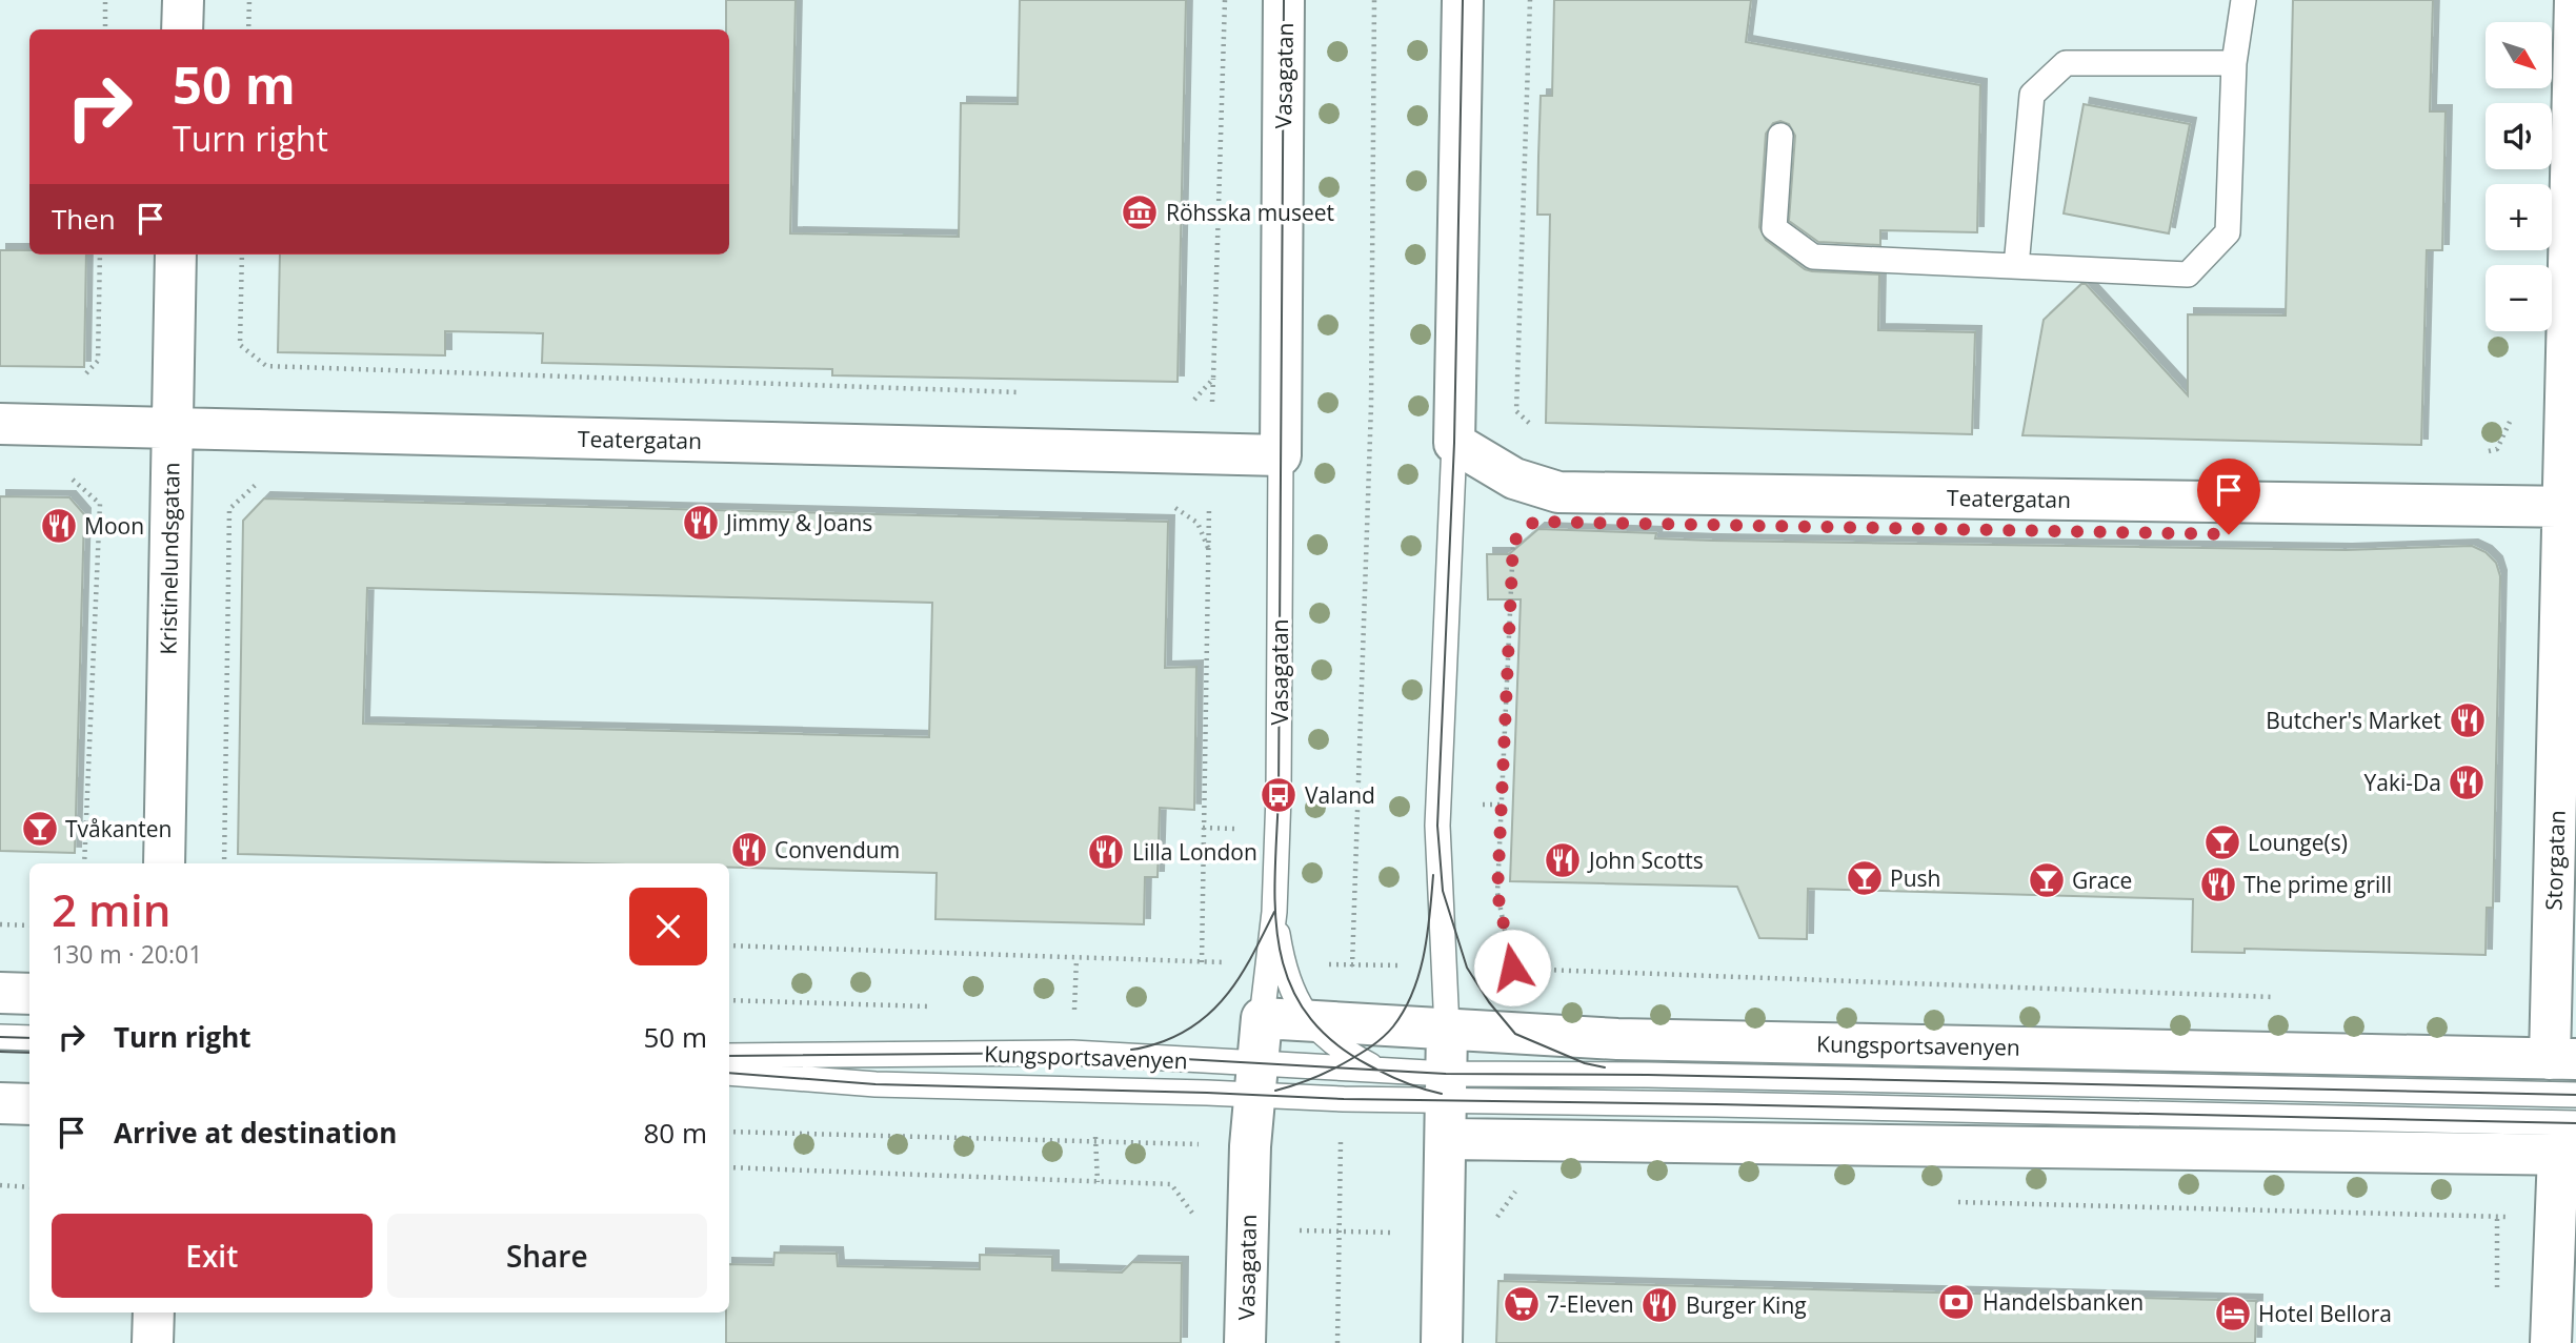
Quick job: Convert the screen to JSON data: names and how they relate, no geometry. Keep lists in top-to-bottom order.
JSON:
{
  "streets": {
    "street": [
      "Vasagatan",
      "Teatergatan",
      "Kristinelundsgatan",
      "Storgatan",
      "Kungsportsavenyen"
    ]
  },
  "crossings": [
    ["Vasagatan", "Teatergatan"],
    ["Vasagatan", "Kungsportsavenyen"],
    ["Teatergatan", "Kristinelundsgatan"],
    ["Teatergatan", "Storgatan"],
    ["Storgatan", "Kungsportsavenyen"]
  ],
  "places": {
    "museum": ["Röhsska museet"],
    "restaurant": [
      "Jimmy & Joans",
      "Moon",
      "Butcher's Market",
      "Yaki-Da",
      "Convendum",
      "Lilla London",
      "John Scotts",
      "The prime grill",
      "Burger King"
    ],
    "bus stop": ["Valand"],
    "bar": [
      "Tvåkanten",
      "Lounge(s)",
      "Push",
      "Grace"
    ],
    "bank": ["Handelsbanken"],
    "supermarket": ["7-Eleven"],
    "hotel": ["Hotel Bellora"]
  },
  "north": "bottom right",
  "page": {
    "map_buttons": ["+", "−"],
    "turn": ["50 m", "Turn right"],
    "then": "Then",
    "heading": ["2 min", "130 m · 20:01"],
    "list": [
      {
        "name": "Turn right",
        "value": "50 m"
      },
      {
        "name": "Arrive at destination",
        "value": "80 m"
      }
    ],
    "buttons": ["Exit", "Share"]
  }
}
